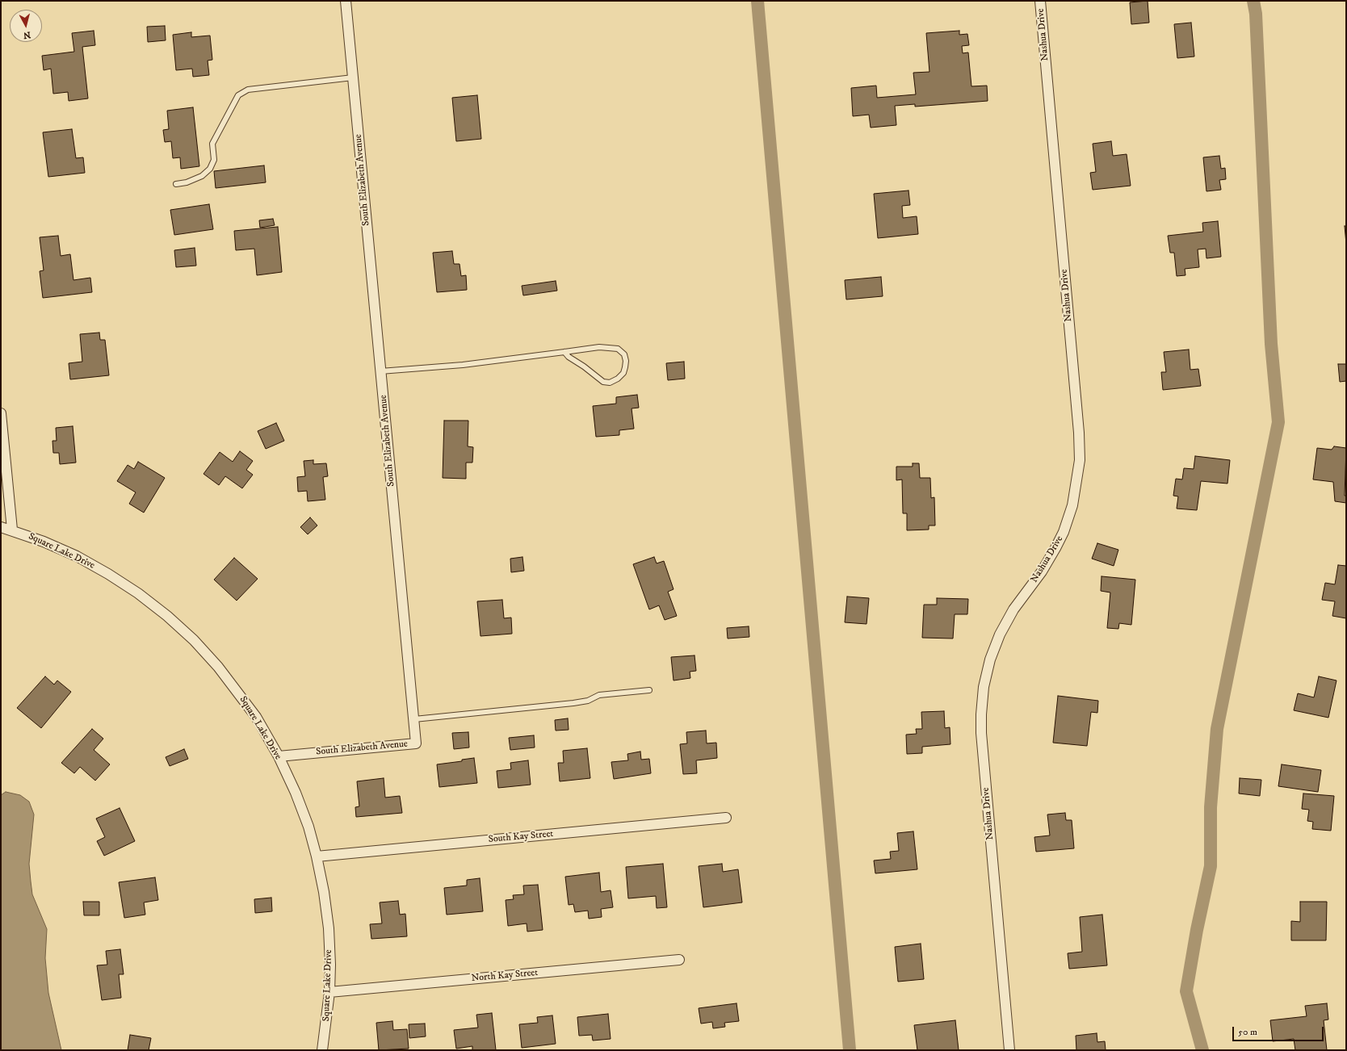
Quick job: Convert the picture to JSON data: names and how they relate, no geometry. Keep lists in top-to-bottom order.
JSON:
{
  "streets": {
    "street": [
      "Nashua Drive",
      "South Elizabeth Avenue",
      "Square Lake Drive",
      "South Kay Street",
      "North Kay Street"
    ]
  },
  "crossings": [
    ["South Elizabeth Avenue", "Square Lake Drive"],
    ["Square Lake Drive", "South Kay Street"],
    ["Square Lake Drive", "North Kay Street"]
  ],
  "scale_bar": "50 m",
  "north": "bottom"
}
